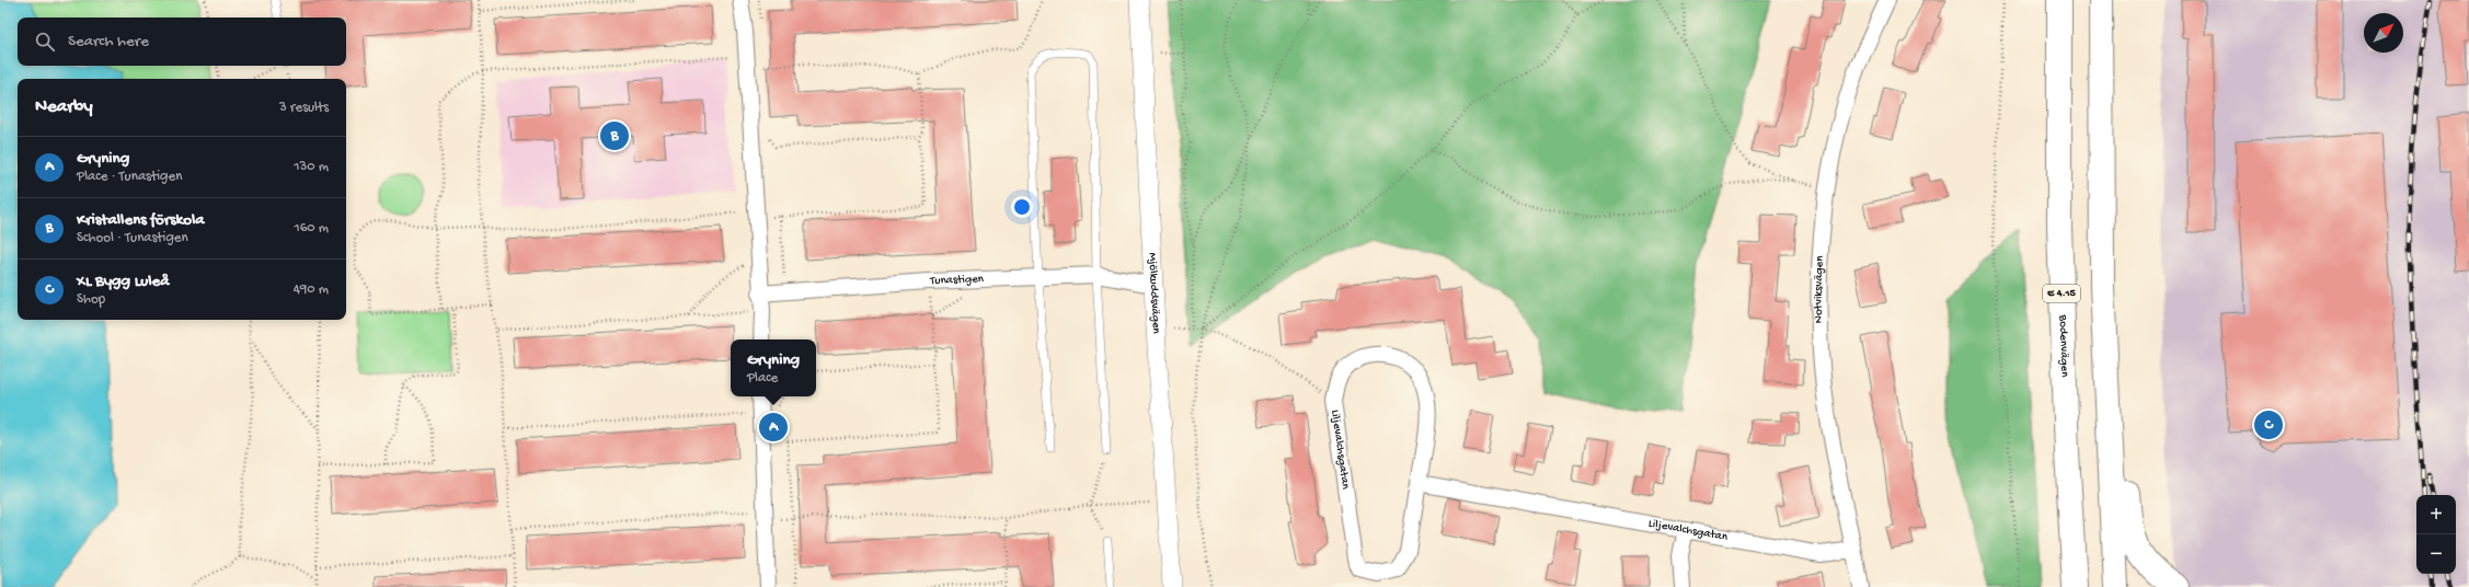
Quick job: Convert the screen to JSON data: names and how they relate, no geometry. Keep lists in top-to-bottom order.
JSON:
{
  "streets": {
    "main road": ["E 4.15", "Bodenvägen"],
    "street": [
      "Tunastigen",
      "Notviksvägen",
      "Mjölkuddsvägen",
      "Liljevalchsgatan"
    ]
  },
  "crossings": [
    ["Tunastigen", "Mjölkuddsvägen"],
    ["Notviksvägen", "Liljevalchsgatan"]
  ],
  "north": "top right",
  "page": {
    "search": "Search here",
    "heading": ["Nearby", "3 results"],
    "pins": ["B", "C", "A"],
    "list": [
      {
        "mark": "A",
        "name": "Gryning",
        "note": "Place · Tunastigen",
        "value": "130 m"
      },
      {
        "mark": "B",
        "name": "Kristallens förskola",
        "note": "School · Tunastigen",
        "value": "160 m"
      },
      {
        "mark": "C",
        "name": "XL Bygg Luleå",
        "note": "Shop",
        "value": "490 m"
      }
    ],
    "popup": ["Gryning", "Place"],
    "map_buttons": ["+", "−"]
  }
}
